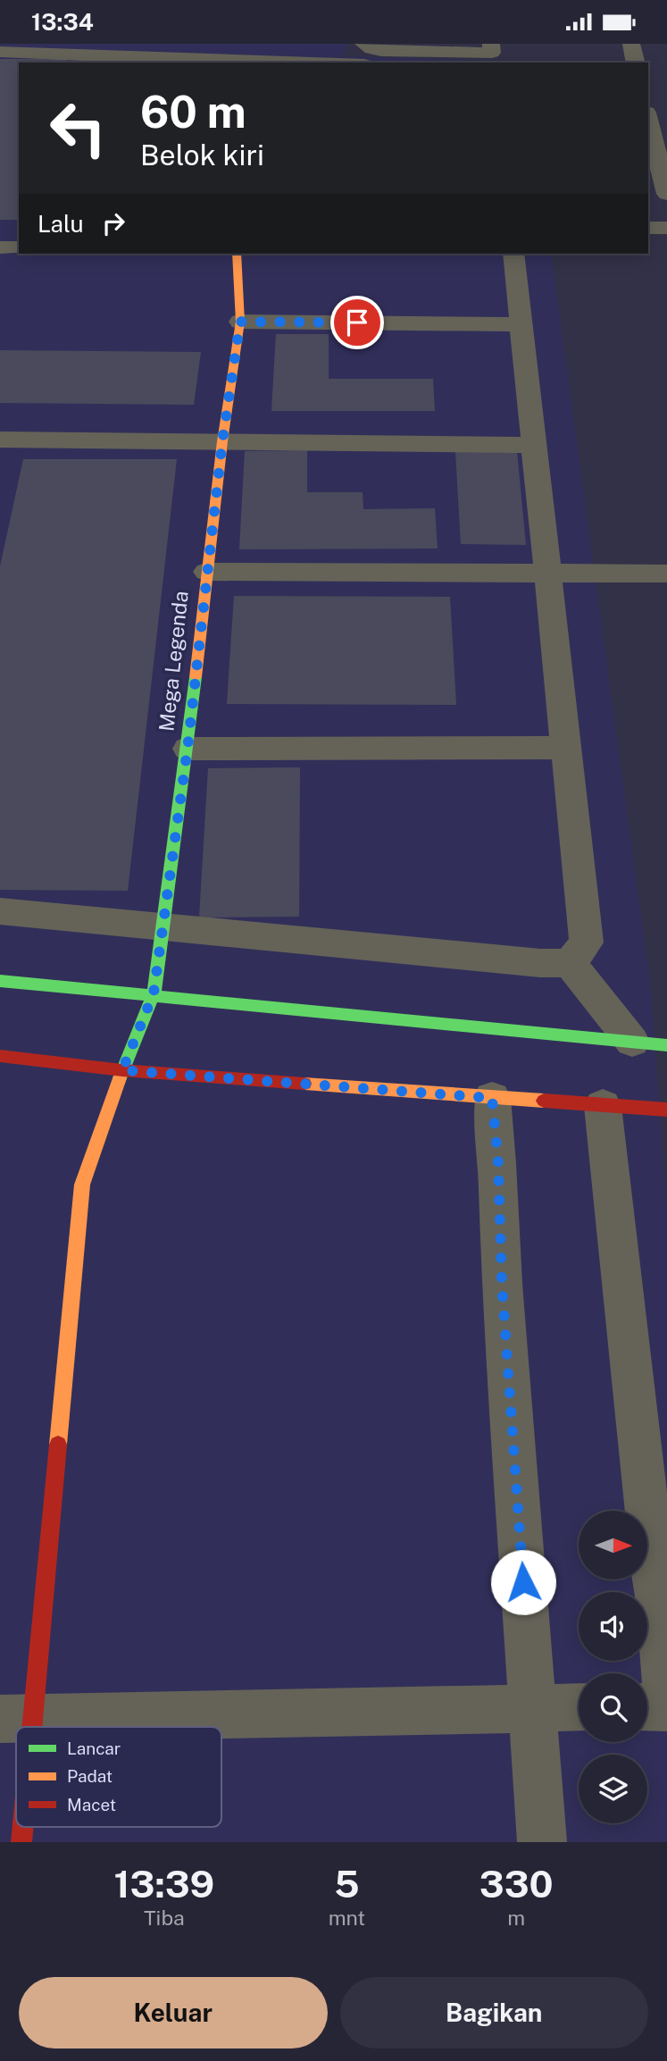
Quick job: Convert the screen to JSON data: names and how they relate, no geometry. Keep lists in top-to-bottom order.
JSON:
{
  "streets": {
    "street": ["Mega Legenda"]
  },
  "legend": ["Lancar", "Padat", "Macet"],
  "north": "right",
  "page": {
    "status": "13:34",
    "turn": ["60 m", "Belok kiri"],
    "then": "Lalu",
    "eta": [
      "13:39",
      "Tiba",
      "5",
      "mnt",
      "330",
      "m"
    ],
    "buttons": ["Keluar", "Bagikan"]
  }
}
